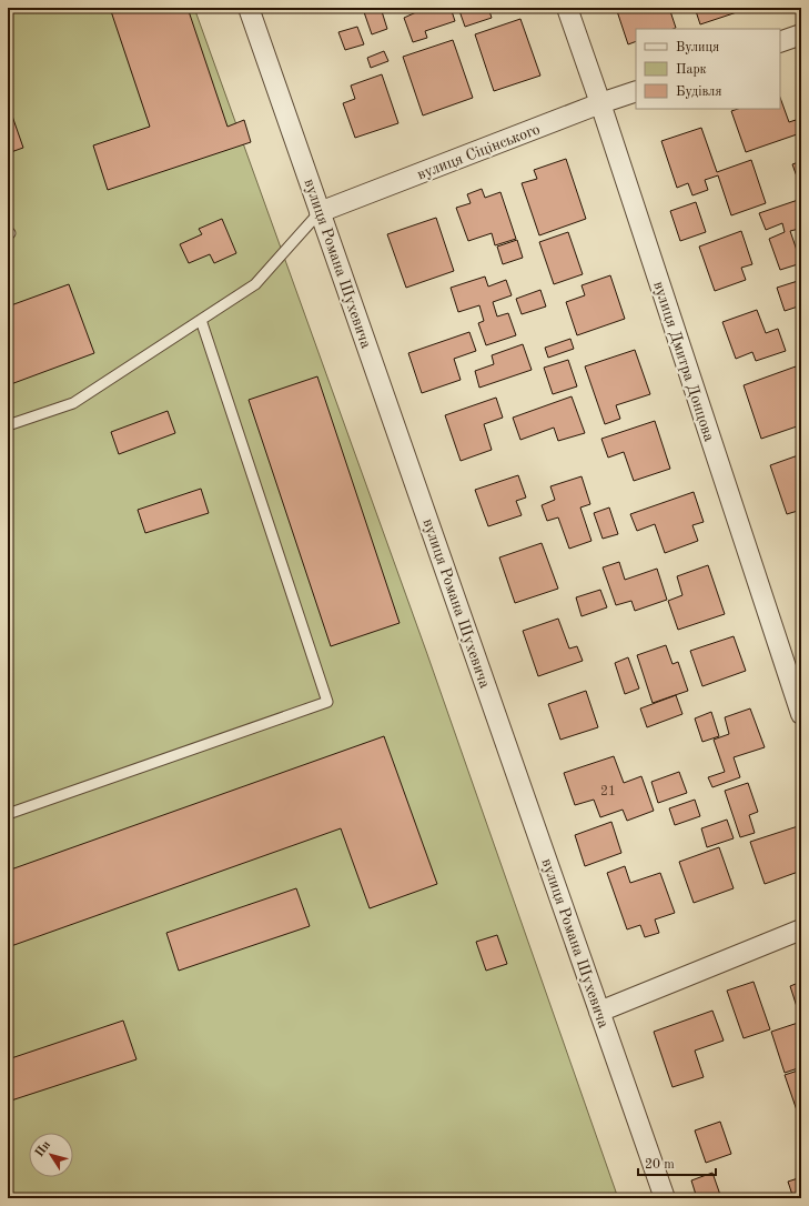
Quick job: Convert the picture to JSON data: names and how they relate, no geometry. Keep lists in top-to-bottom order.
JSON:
{
  "streets": {
    "street": ["вулиця Сіцінського", "вулиця Романа Шухевича", "вулиця Дмитра Донцова"]
  },
  "crossings": [
    ["вулиця Сіцінського", "вулиця Романа Шухевича"],
    ["вулиця Сіцінського", "вулиця Дмитра Донцова"]
  ],
  "house_numbers": ["21"],
  "legend": ["Вулиця", "Парк", "Будівля"],
  "scale_bar": "20 m",
  "north": "top left"
}
